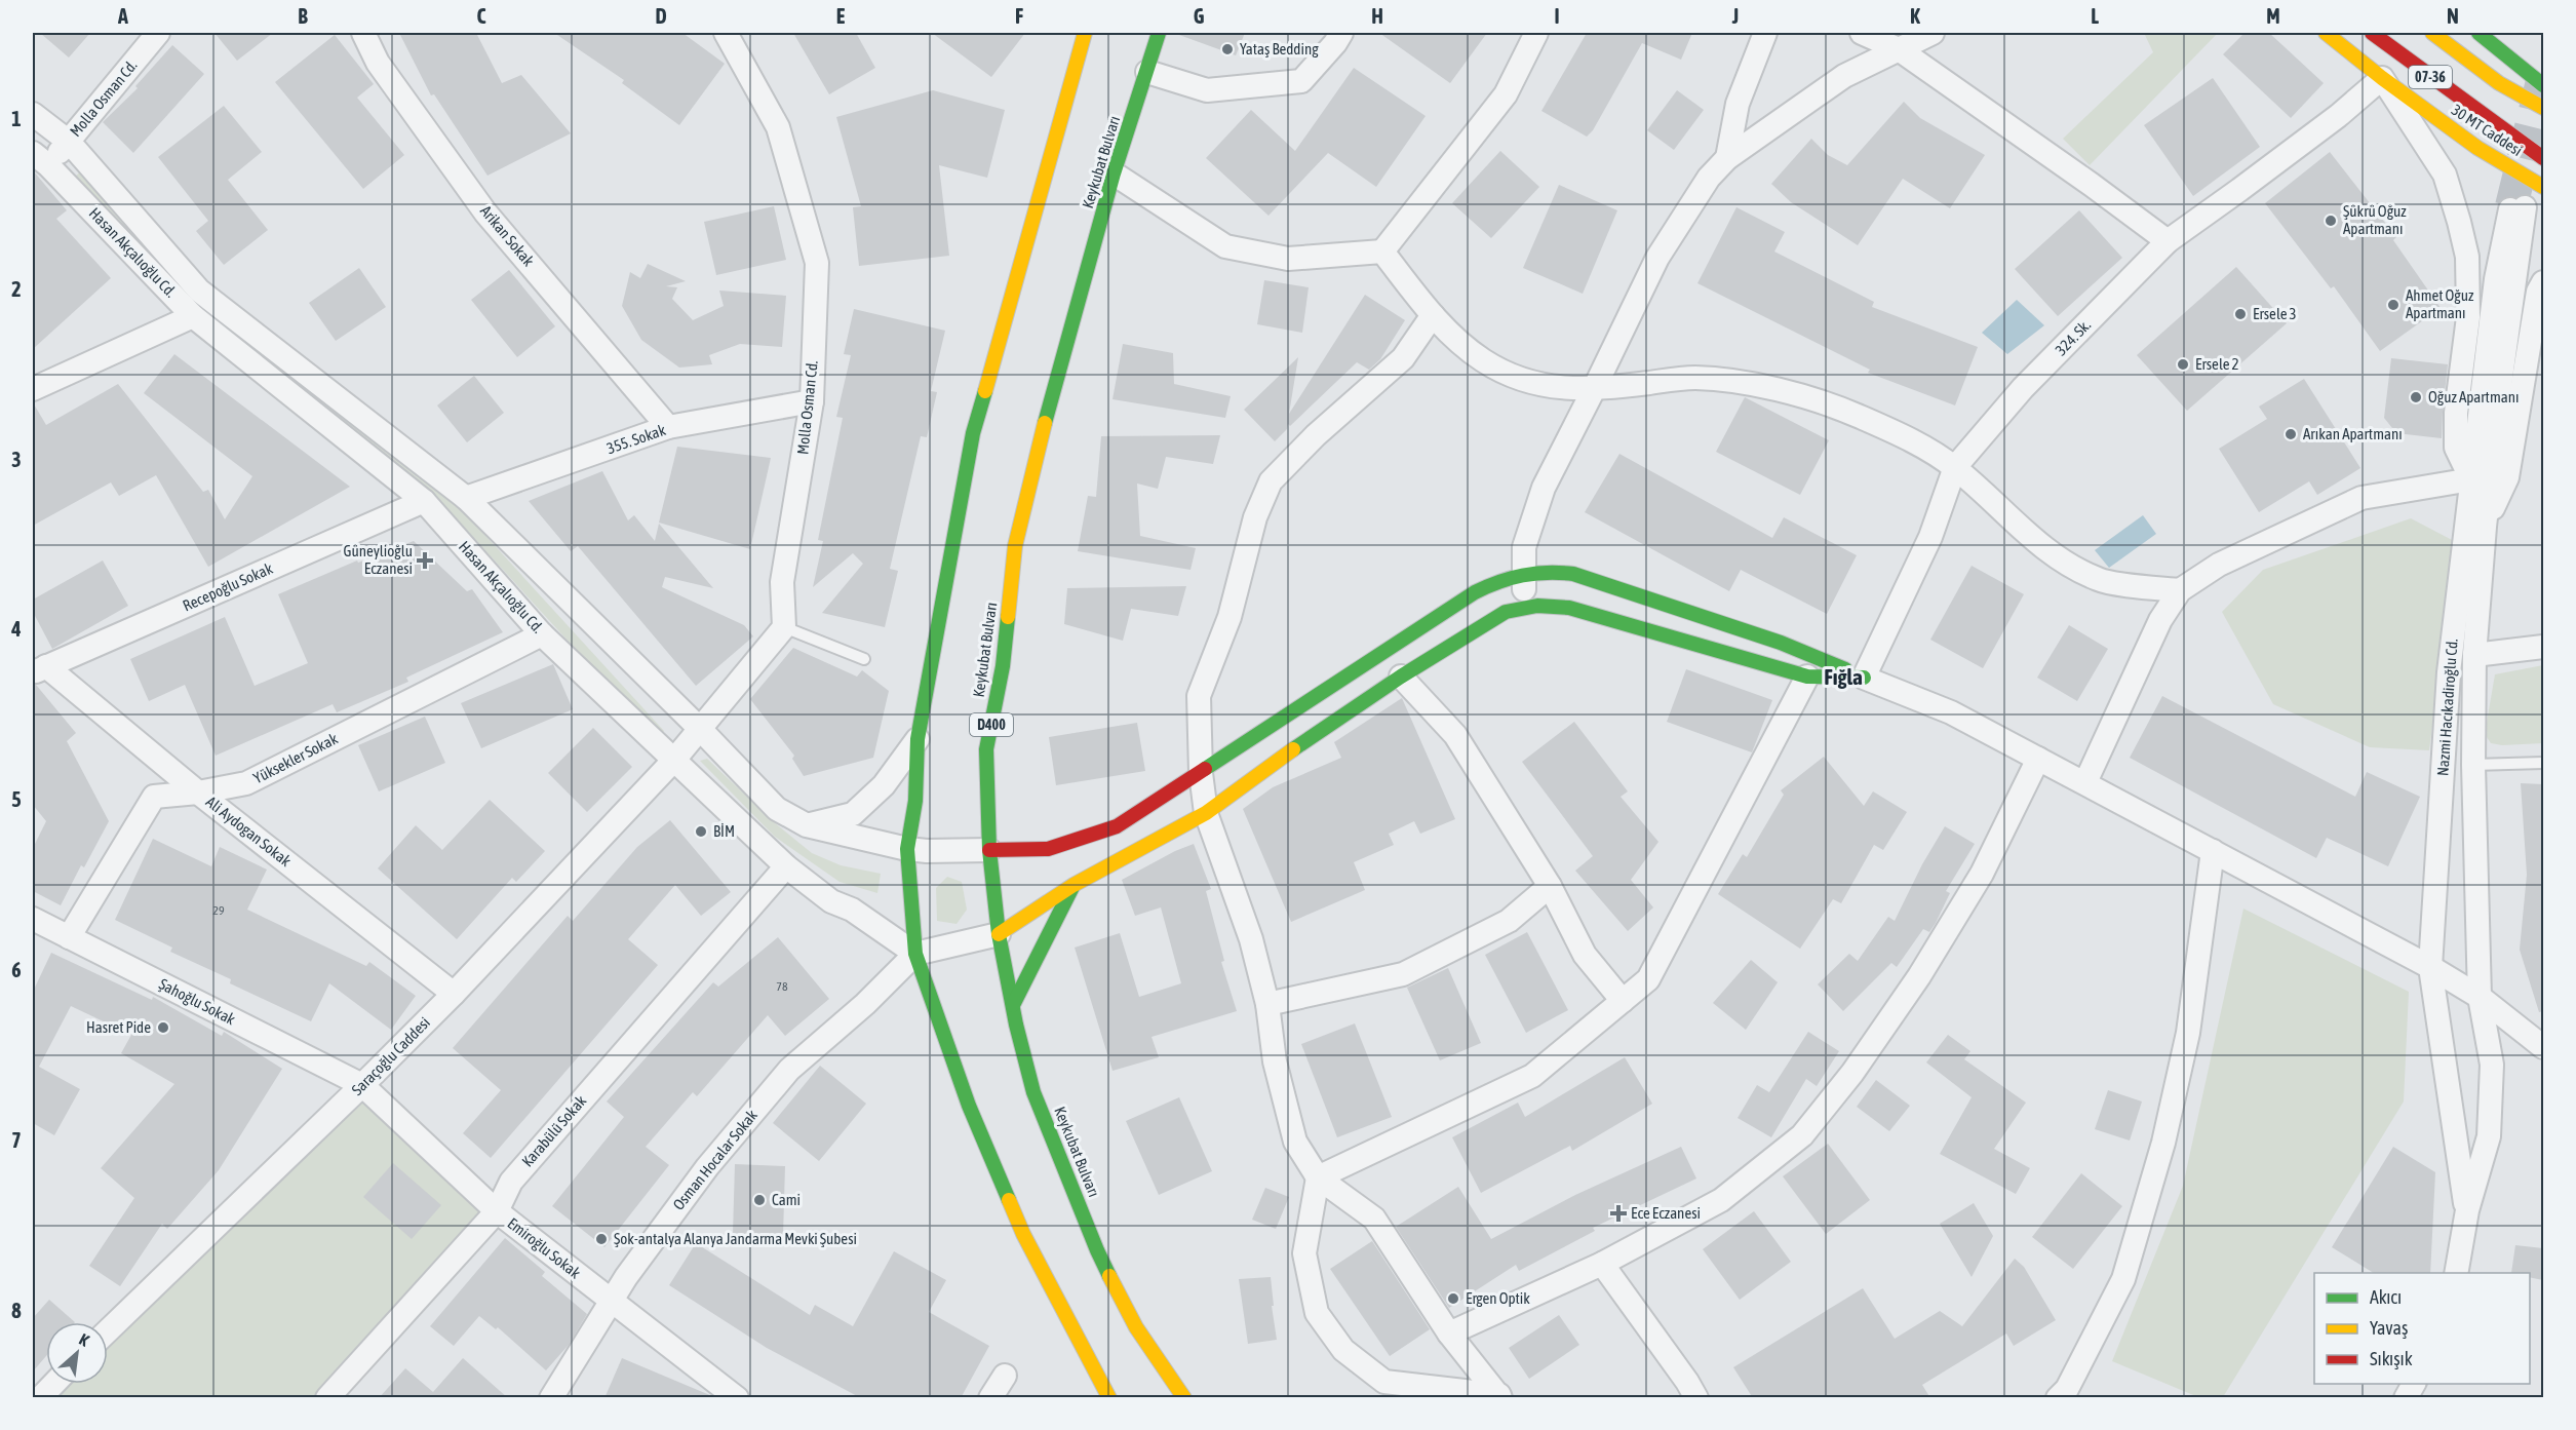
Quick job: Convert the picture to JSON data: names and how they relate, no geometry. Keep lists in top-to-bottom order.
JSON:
{
  "streets": {
    "main road": [
      "07-36",
      "30 MT Caddesi",
      "Keykubat Bulvarı",
      "D400"
    ],
    "street": [
      "Molla Osman Cd.",
      "Arikan Sokak",
      "Hasan Akçalıoğlu Cd.",
      "324. Sk.",
      "355. Sokak",
      "Recepoğlu Sokak",
      "Nazmi Hacıkadiroğlu Cd.",
      "Yüksekler Sokak",
      "Ali Aydogan Sokak",
      "Şahoğlu Sokak",
      "Saraçoğlu Caddesi",
      "Karabülü Sokak",
      "Osman Hocalar Sokak",
      "Emiroğlu Sokak"
    ]
  },
  "crossings": [
    ["Molla Osman Cd.", "Hasan Akçalıoğlu Cd."],
    ["Molla Osman Cd.", "355. Sokak"],
    ["30 MT Caddesi", "324. Sk."],
    ["Keykubat Bulvarı", "Hasan Akçalıoğlu Cd."],
    ["Arikan Sokak", "355. Sokak"],
    ["Hasan Akçalıoğlu Cd.", "355. Sokak"],
    ["Hasan Akçalıoğlu Cd.", "Recepoğlu Sokak"],
    ["Hasan Akçalıoğlu Cd.", "Yüksekler Sokak"],
    ["Hasan Akçalıoğlu Cd.", "Saraçoğlu Caddesi"],
    ["Hasan Akçalıoğlu Cd.", "Karabülü Sokak"],
    ["Hasan Akçalıoğlu Cd.", "Osman Hocalar Sokak"],
    ["Recepoğlu Sokak", "Ali Aydogan Sokak"],
    ["Yüksekler Sokak", "Ali Aydogan Sokak"],
    ["Yüksekler Sokak", "Şahoğlu Sokak"],
    ["Ali Aydogan Sokak", "Saraçoğlu Caddesi"],
    ["Şahoğlu Sokak", "Saraçoğlu Caddesi"],
    ["Şahoğlu Sokak", "Emiroğlu Sokak"],
    ["Saraçoğlu Caddesi", "Emiroğlu Sokak"],
    ["Karabülü Sokak", "Emiroğlu Sokak"],
    ["Osman Hocalar Sokak", "Emiroğlu Sokak"]
  ],
  "districts": ["Fığla"],
  "places": {
    "other": [
      "Yataş Bedding",
      "Şükrü Oğuz Apartmanı",
      "Ahmet Oğuz Apartmanı",
      "Ersele 3",
      "Ersele 2",
      "Oğuz Apartmanı",
      "Arıkan Apartmanı",
      "BİM",
      "Hasret Pide",
      "Cami",
      "Şok-antalya Alanya Jandarma Mevki Şubesi",
      "Ergen Optik"
    ],
    "health": ["Güneylioğlu Eczanesi", "Ece Eczanesi"]
  },
  "house_numbers": ["29", "78"],
  "legend": ["Akıcı", "Yavaş", "Sıkışık"],
  "north": "top right",
  "grid": {
    "columns": [
      "A",
      "B",
      "C",
      "D",
      "E",
      "F",
      "G",
      "H",
      "I",
      "J",
      "K",
      "L",
      "M",
      "N"
    ],
    "rows": [
      "1",
      "2",
      "3",
      "4",
      "5",
      "6",
      "7",
      "8"
    ]
  }
}
